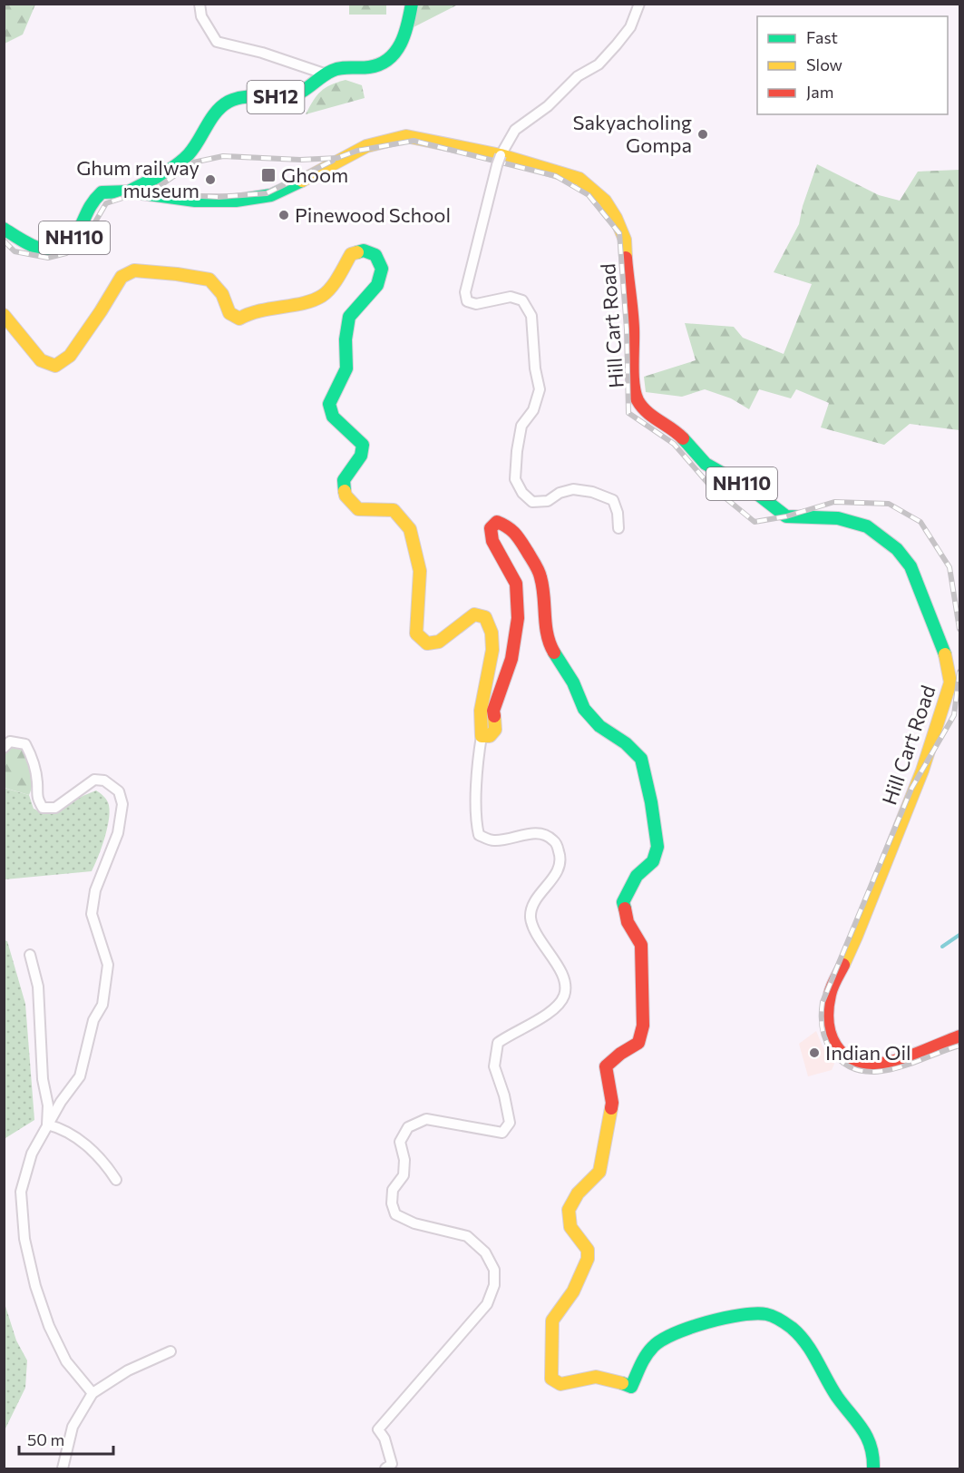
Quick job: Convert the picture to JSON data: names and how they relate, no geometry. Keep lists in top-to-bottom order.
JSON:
{
  "streets": {
    "main road": ["SH12", "NH110", "Hill Cart Road"]
  },
  "crossings": [
    ["SH12", "Hill Cart Road"]
  ],
  "places": {
    "other": [
      "Sakyacholing Gompa",
      "Ghum railway museum",
      "Pinewood School",
      "Indian Oil"
    ],
    "transit": ["Ghoom"]
  },
  "legend": ["Fast", "Slow", "Jam"],
  "scale_bar": "50 m"
}
